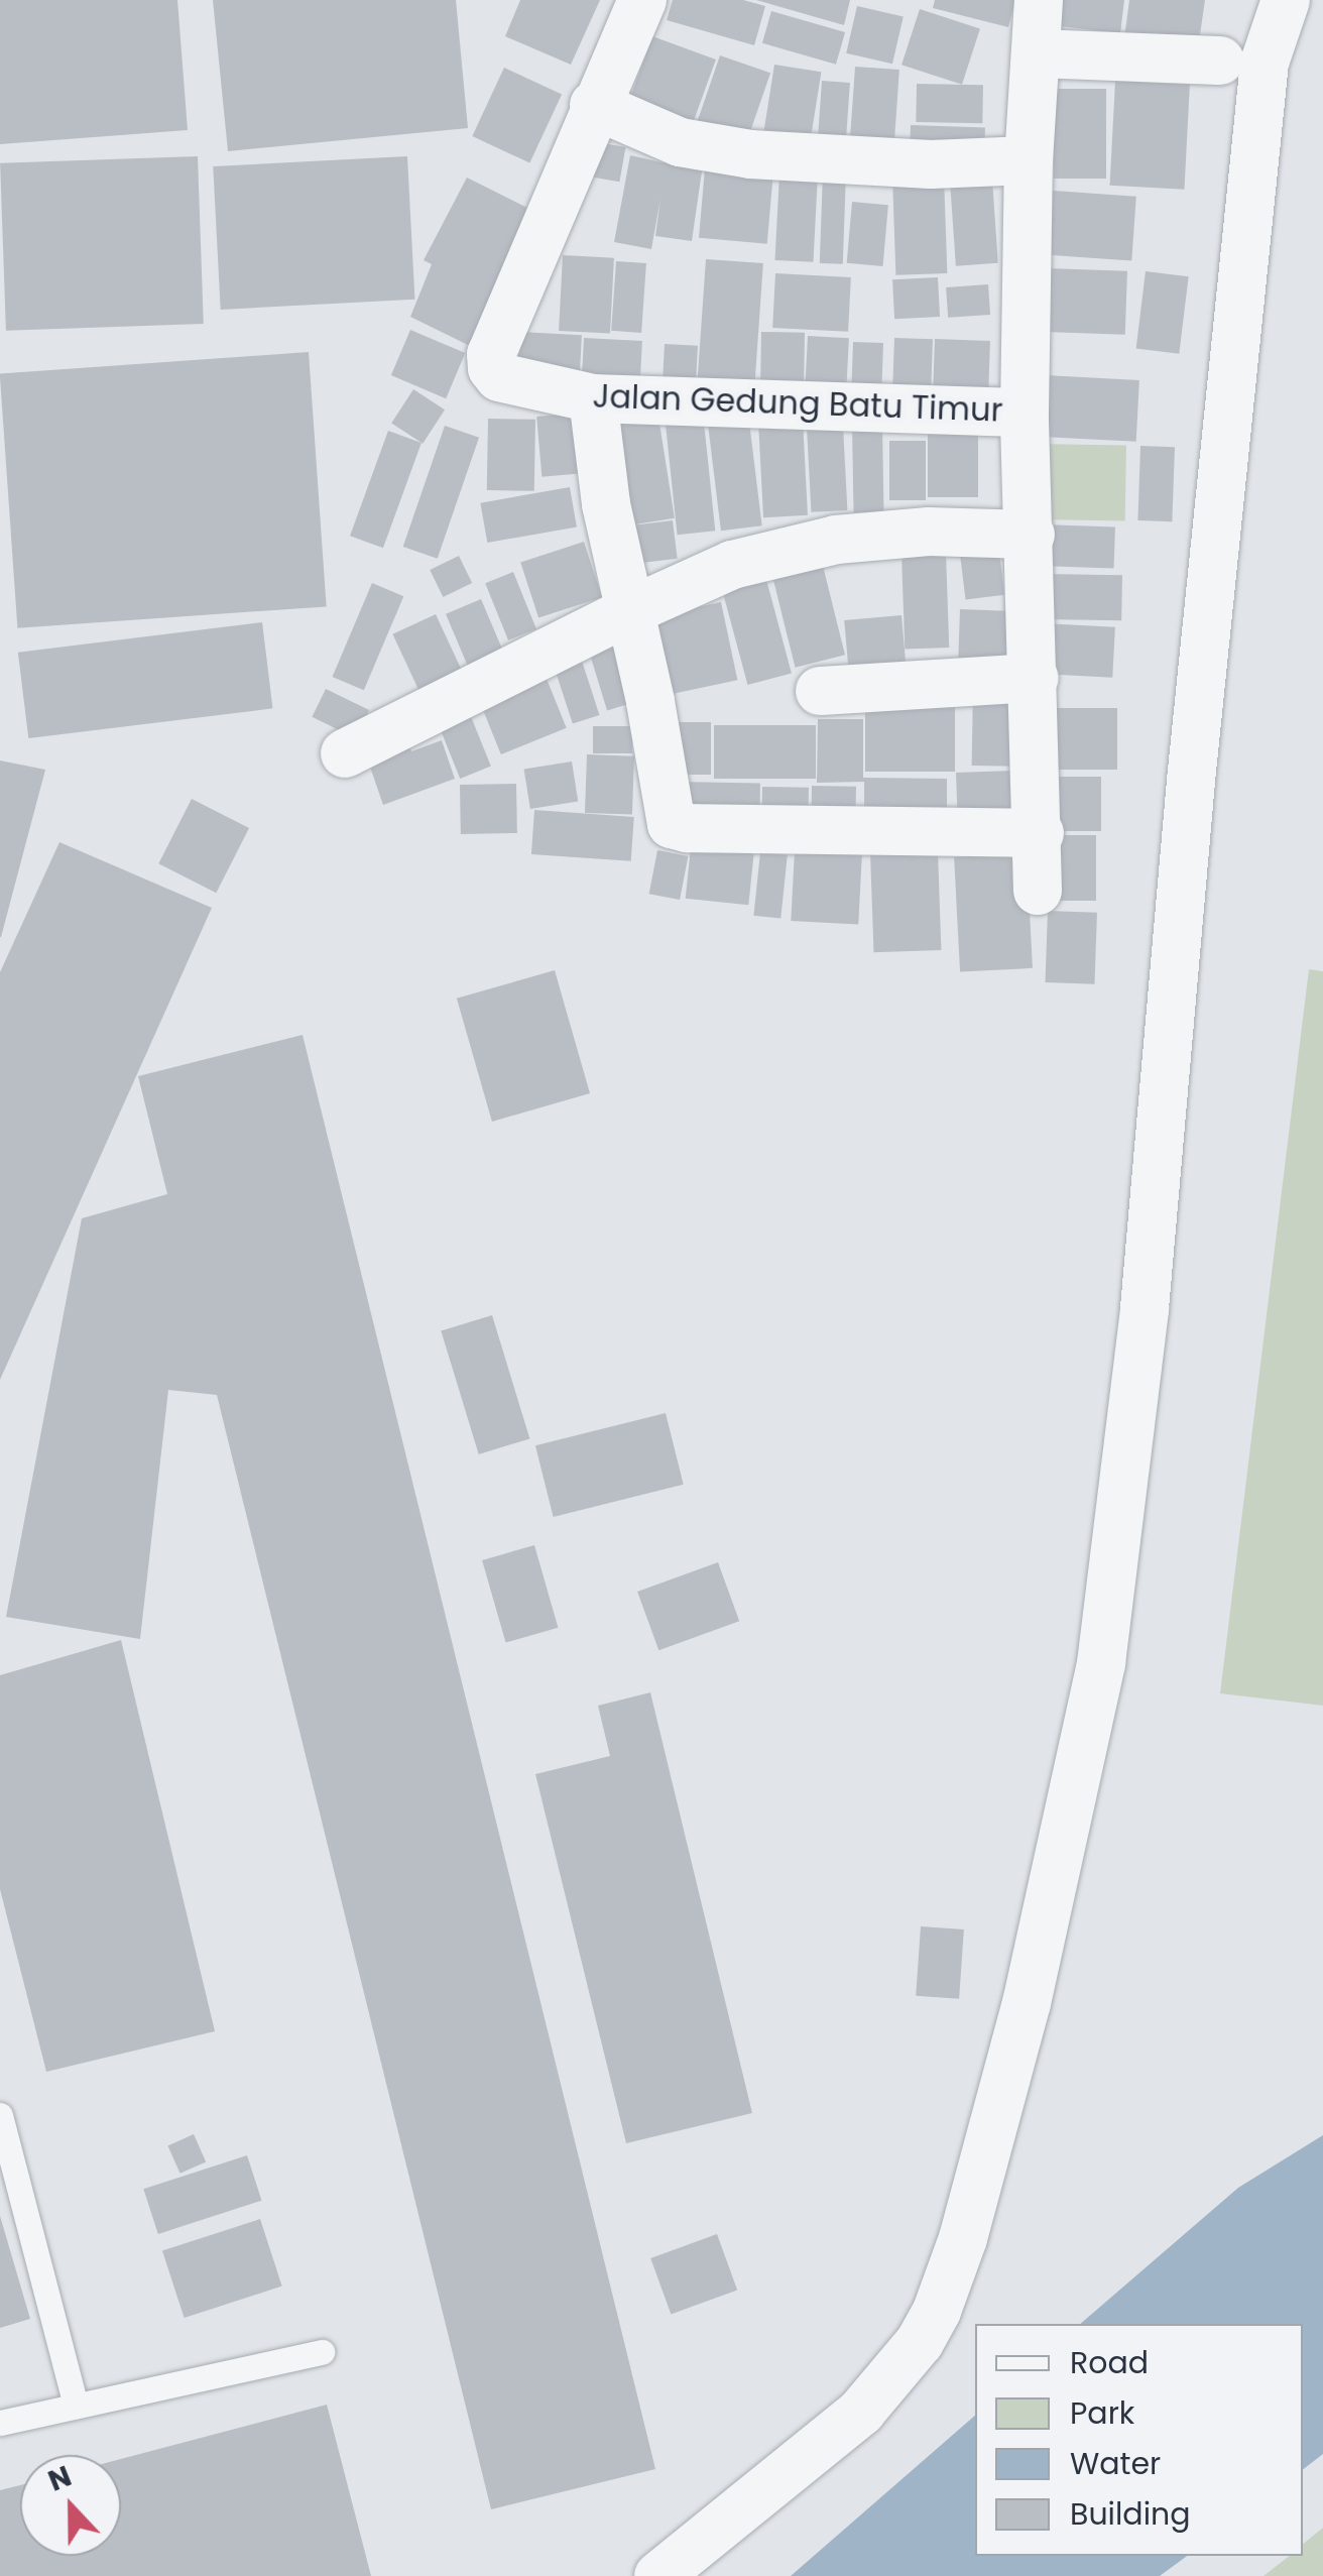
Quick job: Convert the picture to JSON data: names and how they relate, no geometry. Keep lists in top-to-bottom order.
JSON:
{
  "streets": {
    "street": ["Jalan Gedung Batu Timur"]
  },
  "legend": [
    "Road",
    "Park",
    "Water",
    "Building"
  ],
  "north": "top"
}
